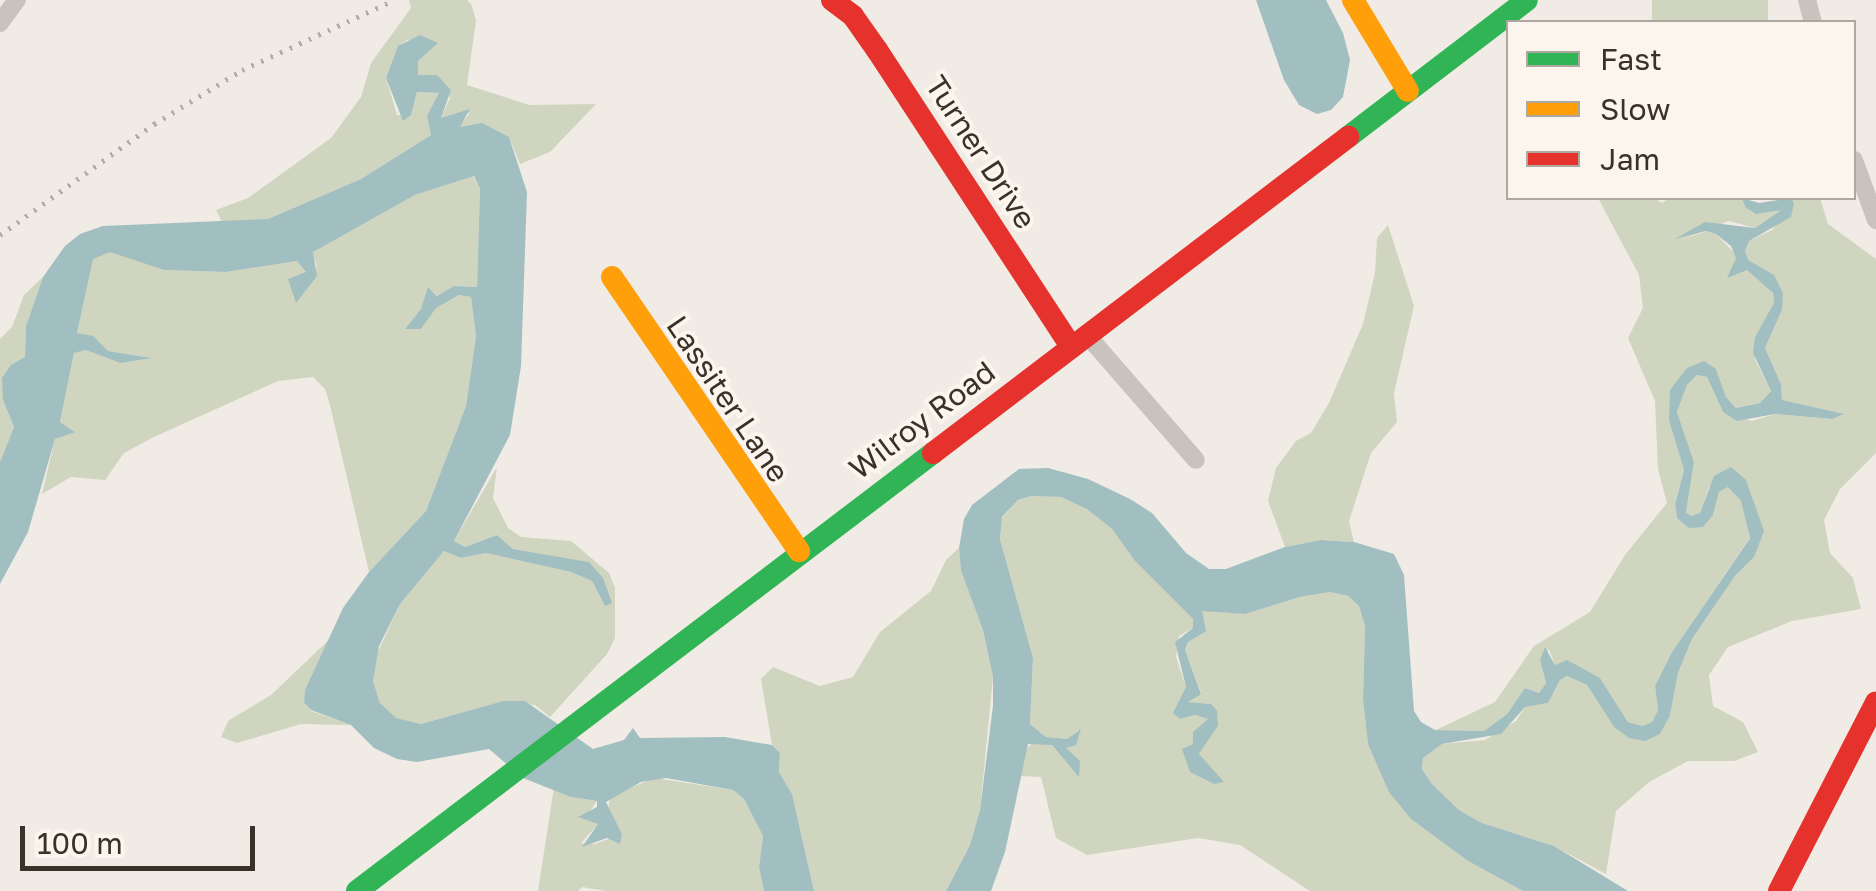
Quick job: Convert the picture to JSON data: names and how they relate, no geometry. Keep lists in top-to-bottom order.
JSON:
{
  "streets": {
    "main road": ["Turner Drive", "Lassiter Lane", "Wilroy Road"]
  },
  "crossings": [
    ["Turner Drive", "Wilroy Road"],
    ["Lassiter Lane", "Wilroy Road"]
  ],
  "legend": ["Fast", "Slow", "Jam"],
  "scale_bar": "100 m"
}
